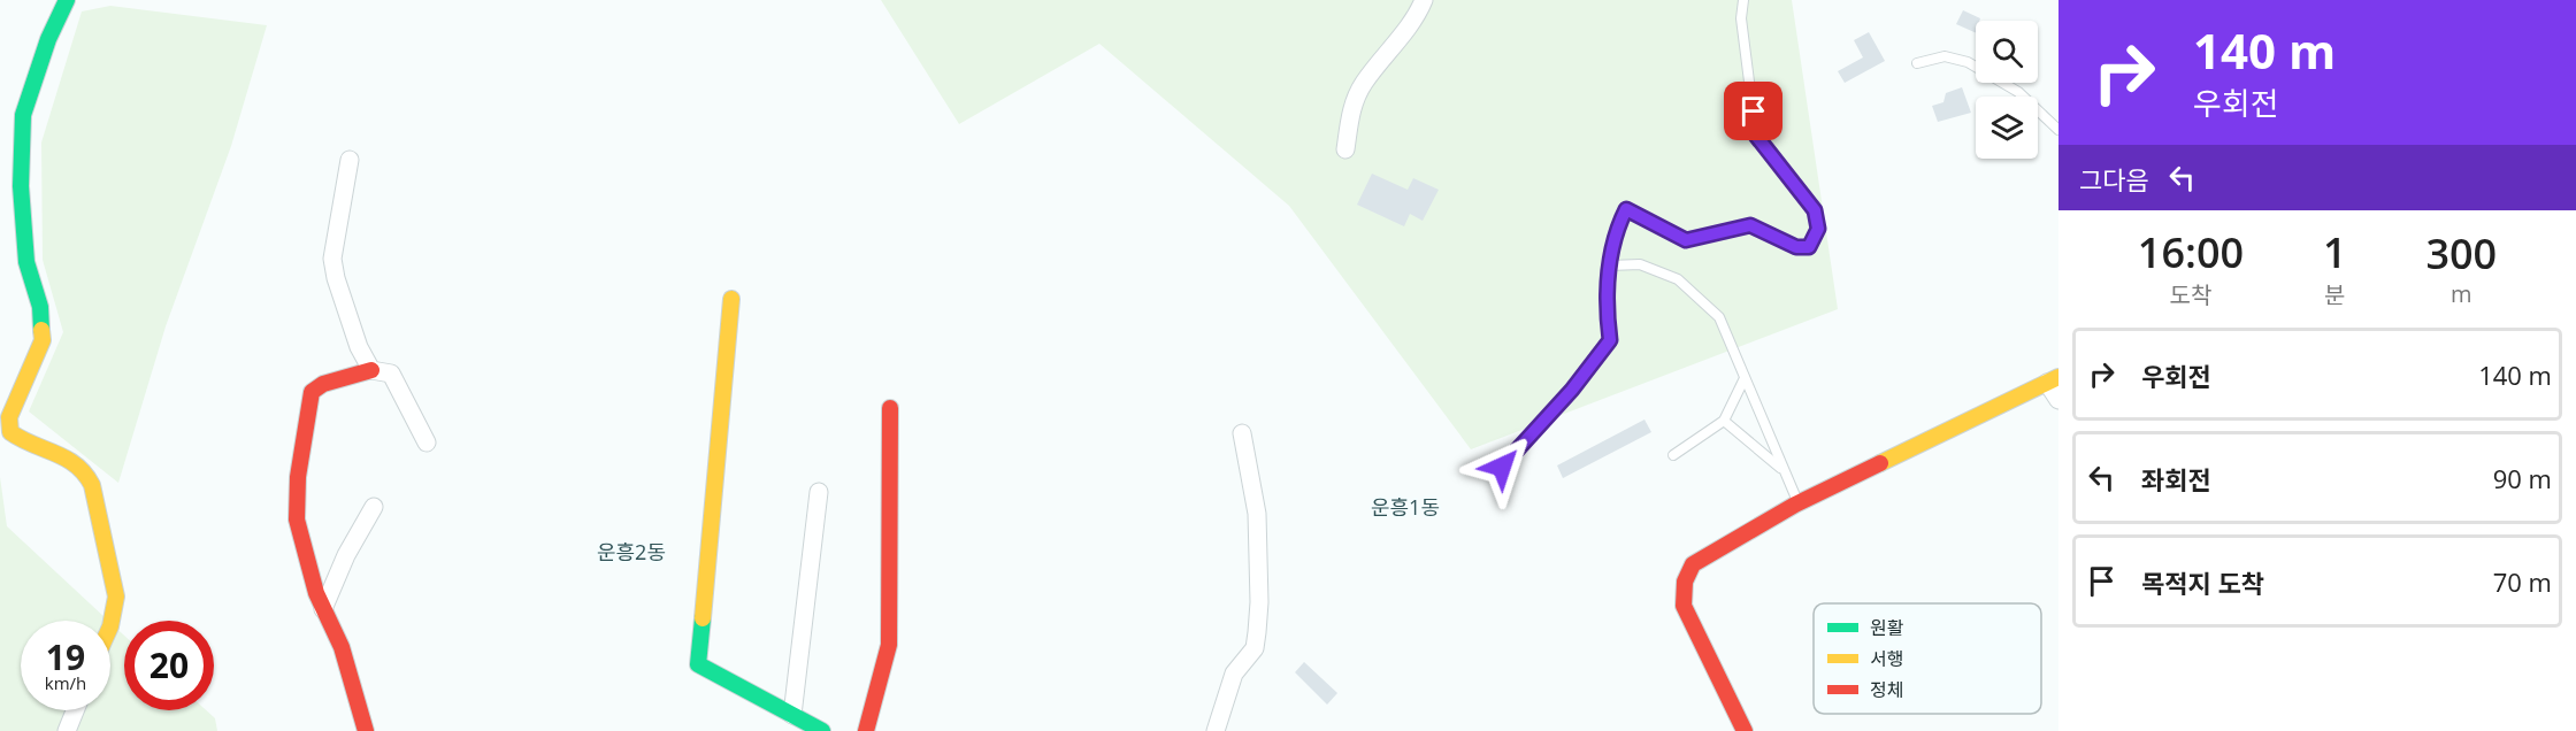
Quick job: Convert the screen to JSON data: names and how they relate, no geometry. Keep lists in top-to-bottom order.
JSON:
{
  "districts": ["운흥1동", "운흥2동"],
  "legend": ["원활", "서행", "정체"],
  "page": {
    "turn": ["140 m", "우회전"],
    "then": "그다음",
    "eta": [
      "16:00",
      "도착",
      "1",
      "분",
      "300",
      "m"
    ],
    "list": [
      {
        "name": "우회전",
        "value": "140 m"
      },
      {
        "name": "좌회전",
        "value": "90 m"
      },
      {
        "name": "목적지 도착",
        "value": "70 m"
      }
    ],
    "speed": "19 km/h",
    "limit": "20"
  }
}
